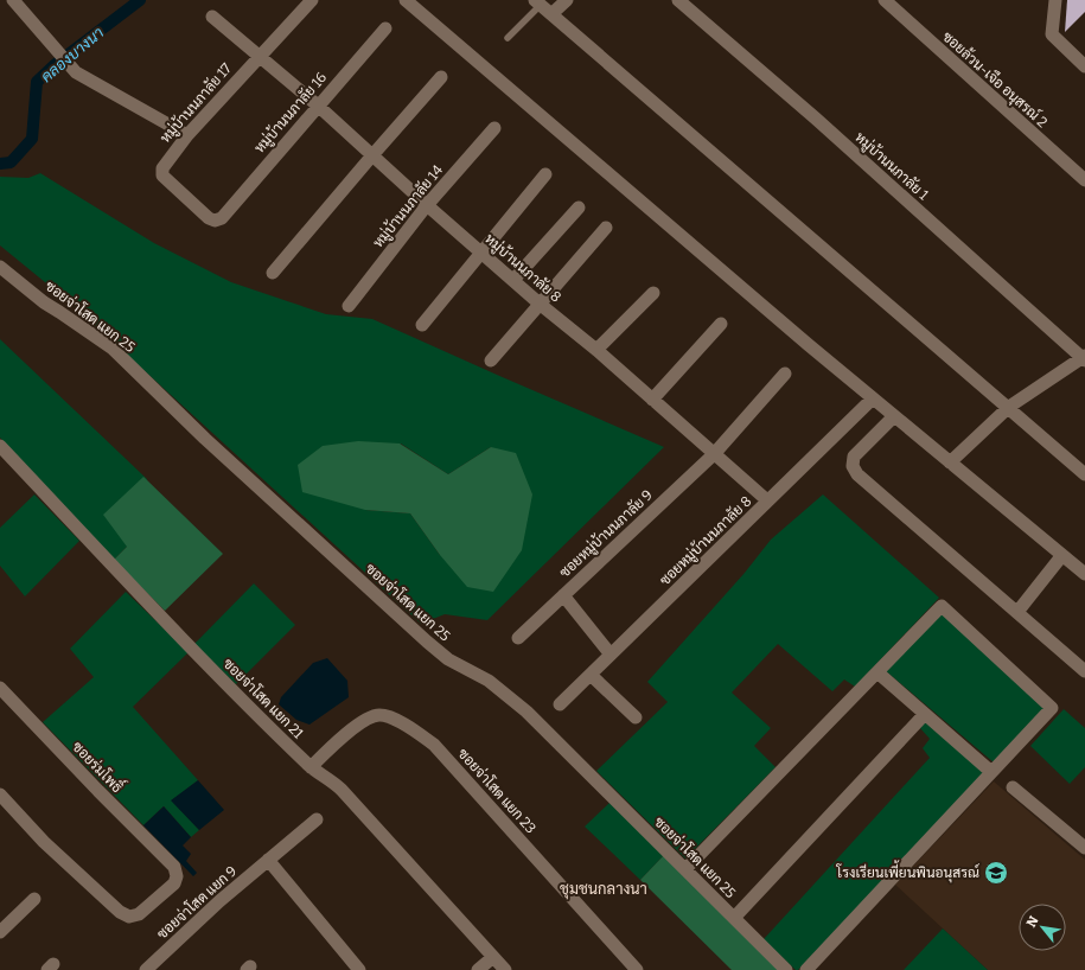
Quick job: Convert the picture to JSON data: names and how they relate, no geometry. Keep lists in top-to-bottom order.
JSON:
{
  "streets": {
    "street": [
      "ซอยล้วน-เจือ อนุสรณ์ 2",
      "หมู่บ้านนภาลัย 17",
      "หมู่บ้านนภาลัย 16",
      "หมู่บ้านนภาลัย 1",
      "หมู่บ้านนภาลัย 14",
      "หมู่บ้านนภาลัย 8",
      "ซอยจ่าโสด แยก 25",
      "ซอยหมู่บ้านนภาลัย 9",
      "ซอยหมู่บ้านนภาลัย 8",
      "ซอยจ่าโสด แยก 21",
      "ซอยร่มโพธิ์",
      "ซอยจ่าโสด แยก 23",
      "ซอยจ่าโสด แยก 9"
    ]
  },
  "crossings": [
    ["หมู่บ้านนภาลัย 17", "หมู่บ้านนภาลัย 16"],
    ["หมู่บ้านนภาลัย 17", "หมู่บ้านนภาลัย 8"],
    ["หมู่บ้านนภาลัย 16", "หมู่บ้านนภาลัย 8"],
    ["หมู่บ้านนภาลัย 14", "หมู่บ้านนภาลัย 8"],
    ["หมู่บ้านนภาลัย 8", "ซอยหมู่บ้านนภาลัย 9"],
    ["หมู่บ้านนภาลัย 8", "ซอยหมู่บ้านนภาลัย 8"],
    ["ซอยจ่าโสด แยก 21", "ซอยจ่าโสด แยก 23"]
  ],
  "districts": ["ชุมชนกลางนา"],
  "water": ["คลองบางนา"],
  "places": {
    "school or university": ["โรงเรียนเพี้ยนพินอนุสรณ์"]
  },
  "north": "top left"
}
